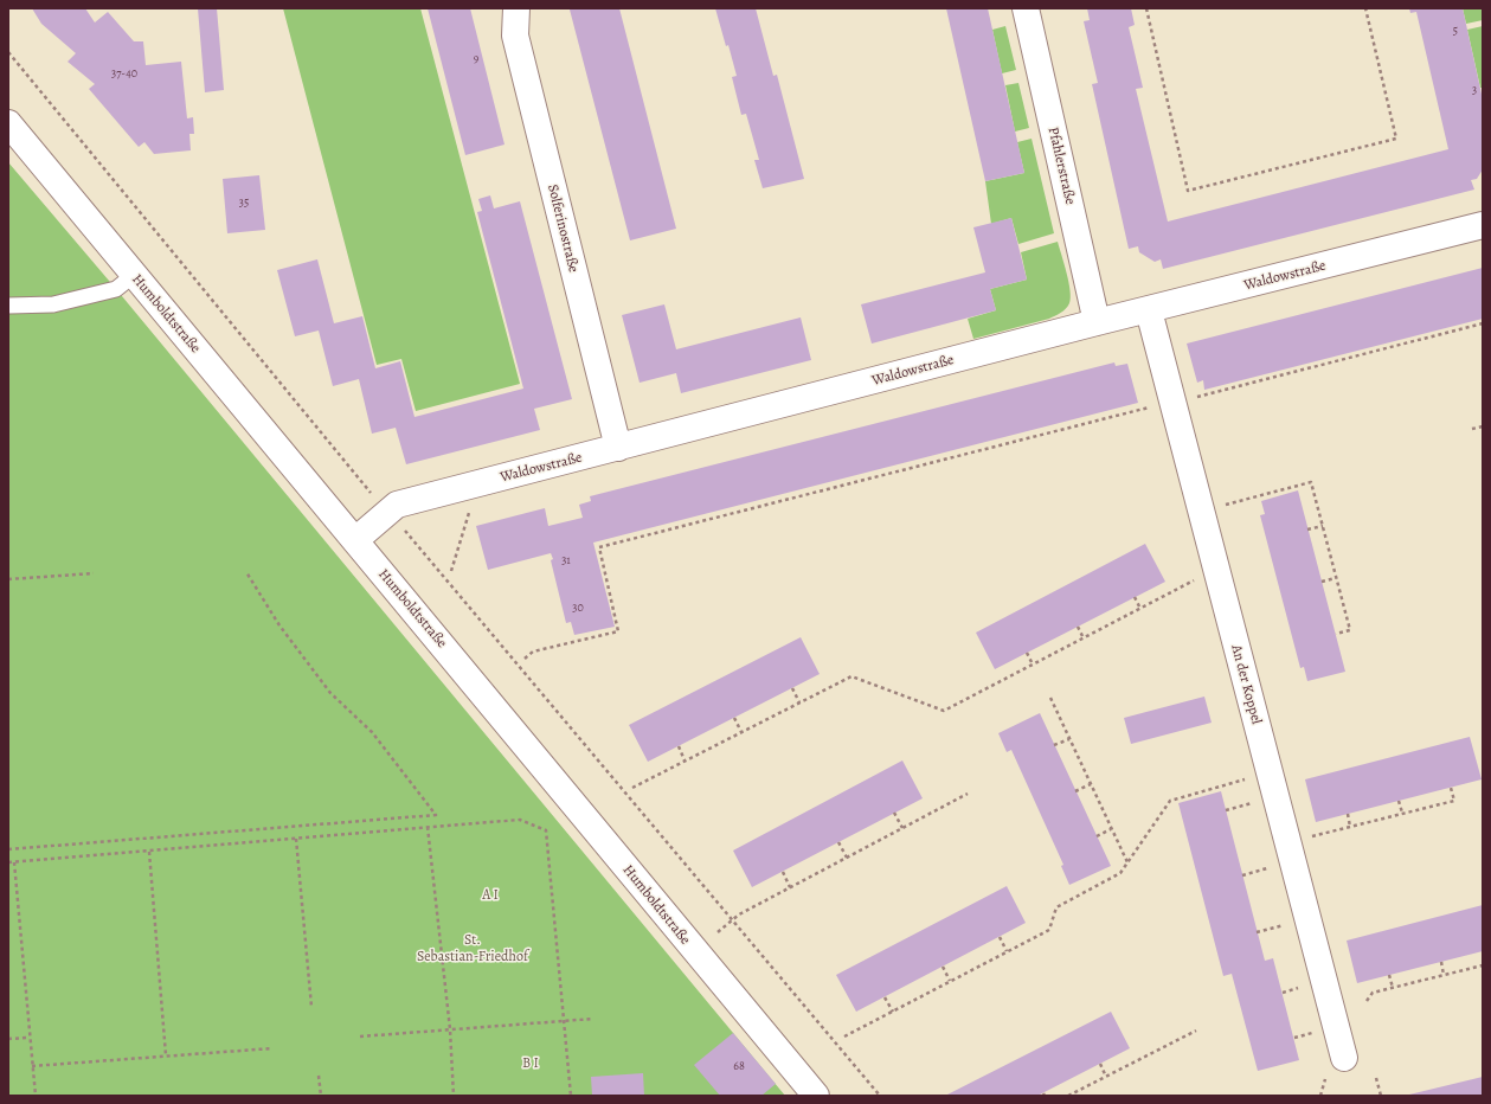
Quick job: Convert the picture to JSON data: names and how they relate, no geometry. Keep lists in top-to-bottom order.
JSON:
{
  "streets": {
    "street": [
      "Pfahlerstraße",
      "Solferinostraße",
      "Waldowstraße",
      "Humboldtstraße",
      "An der Koppel"
    ]
  },
  "crossings": [
    ["Pfahlerstraße", "Waldowstraße"],
    ["Solferinostraße", "Waldowstraße"],
    ["Waldowstraße", "Humboldtstraße"],
    ["Waldowstraße", "An der Koppel"]
  ],
  "parks": ["A I", "St. Sebastian-Friedhof", "B I"],
  "house_numbers": [
    "5",
    "9",
    "37-40",
    "3",
    "35",
    "31",
    "30",
    "68"
  ]
}
